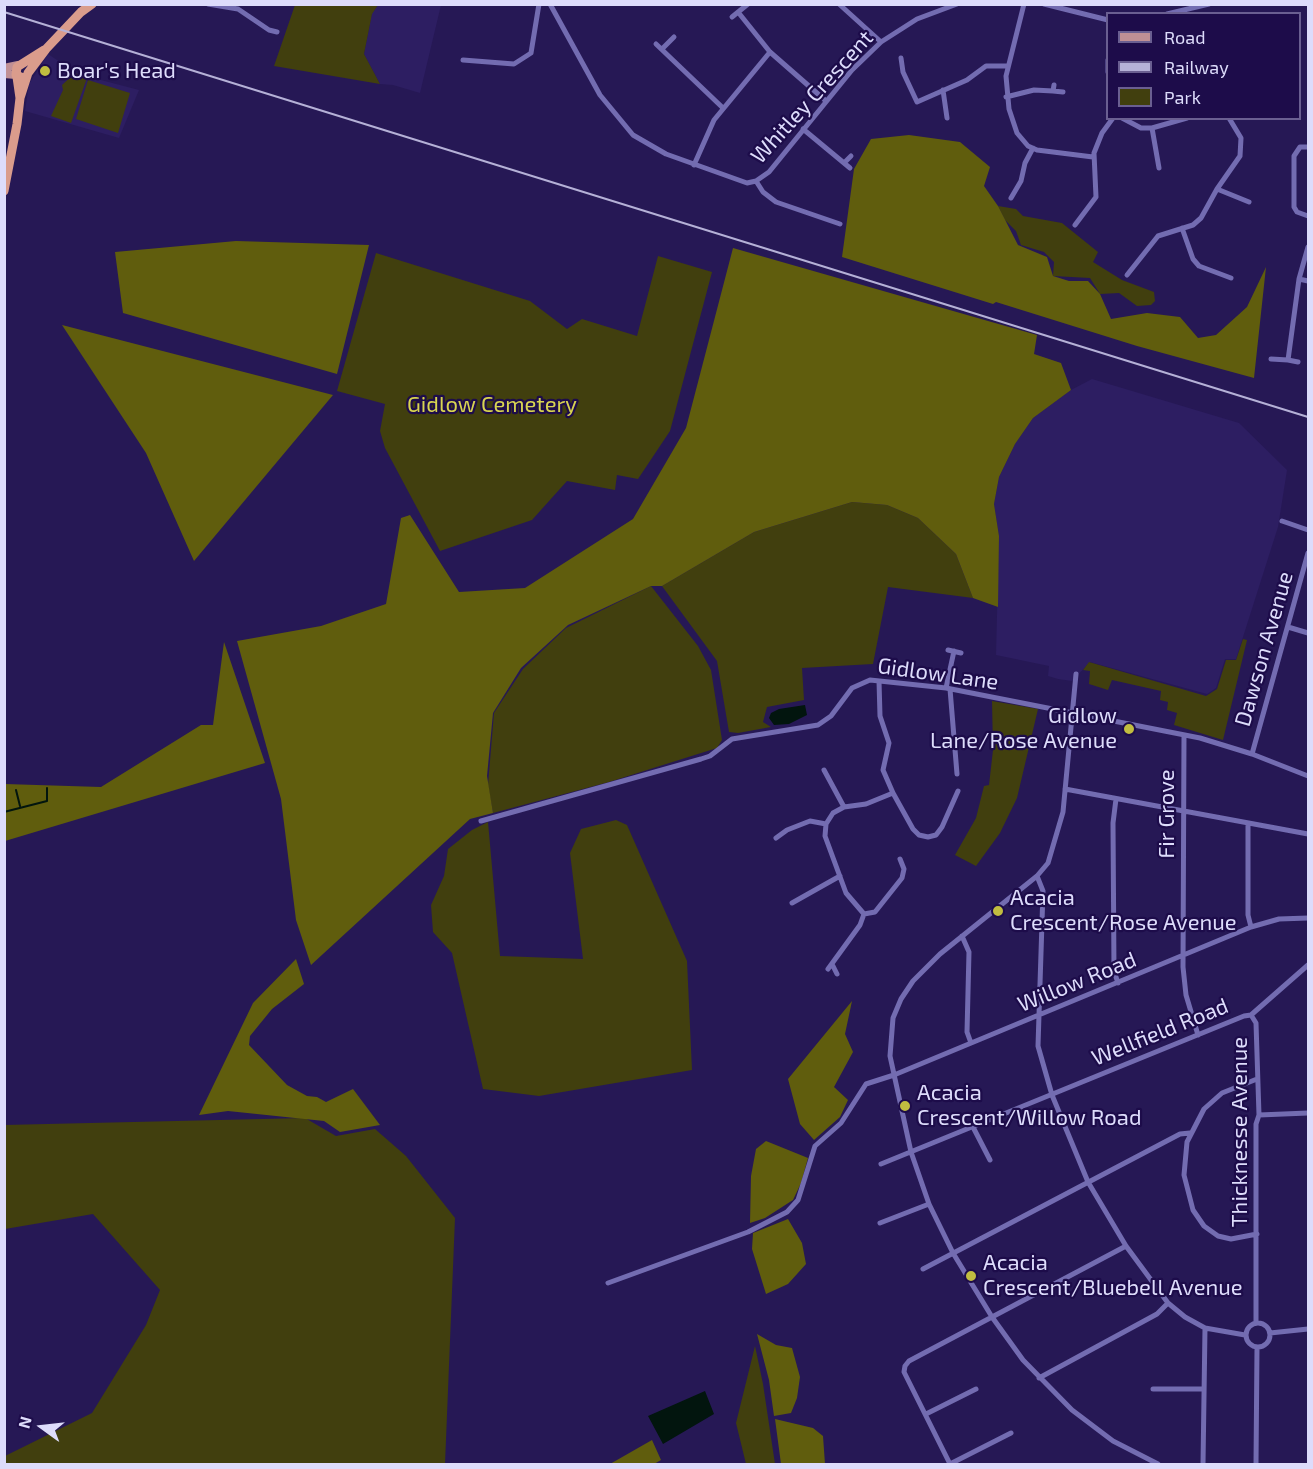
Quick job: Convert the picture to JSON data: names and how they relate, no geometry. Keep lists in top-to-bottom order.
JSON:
{
  "streets": {
    "street": [
      "Whitley Crescent",
      "Dawson Avenue",
      "Gidlow Lane",
      "Fir Grove",
      "Willow Road",
      "Wellfield Road",
      "Thicknesse Avenue"
    ]
  },
  "crossings": [
    ["Dawson Avenue", "Gidlow Lane"],
    ["Gidlow Lane", "Fir Grove"],
    ["Fir Grove", "Willow Road"],
    ["Fir Grove", "Wellfield Road"],
    ["Wellfield Road", "Thicknesse Avenue"]
  ],
  "parks": ["Gidlow Cemetery"],
  "places": [
    "Boar's Head",
    "Gidlow Lane/Rose Avenue",
    "Acacia Crescent/Rose Avenue",
    "Acacia Crescent/Willow Road",
    "Acacia Crescent/Bluebell Avenue"
  ],
  "legend": ["Road", "Railway", "Park"],
  "north": "left"
}
